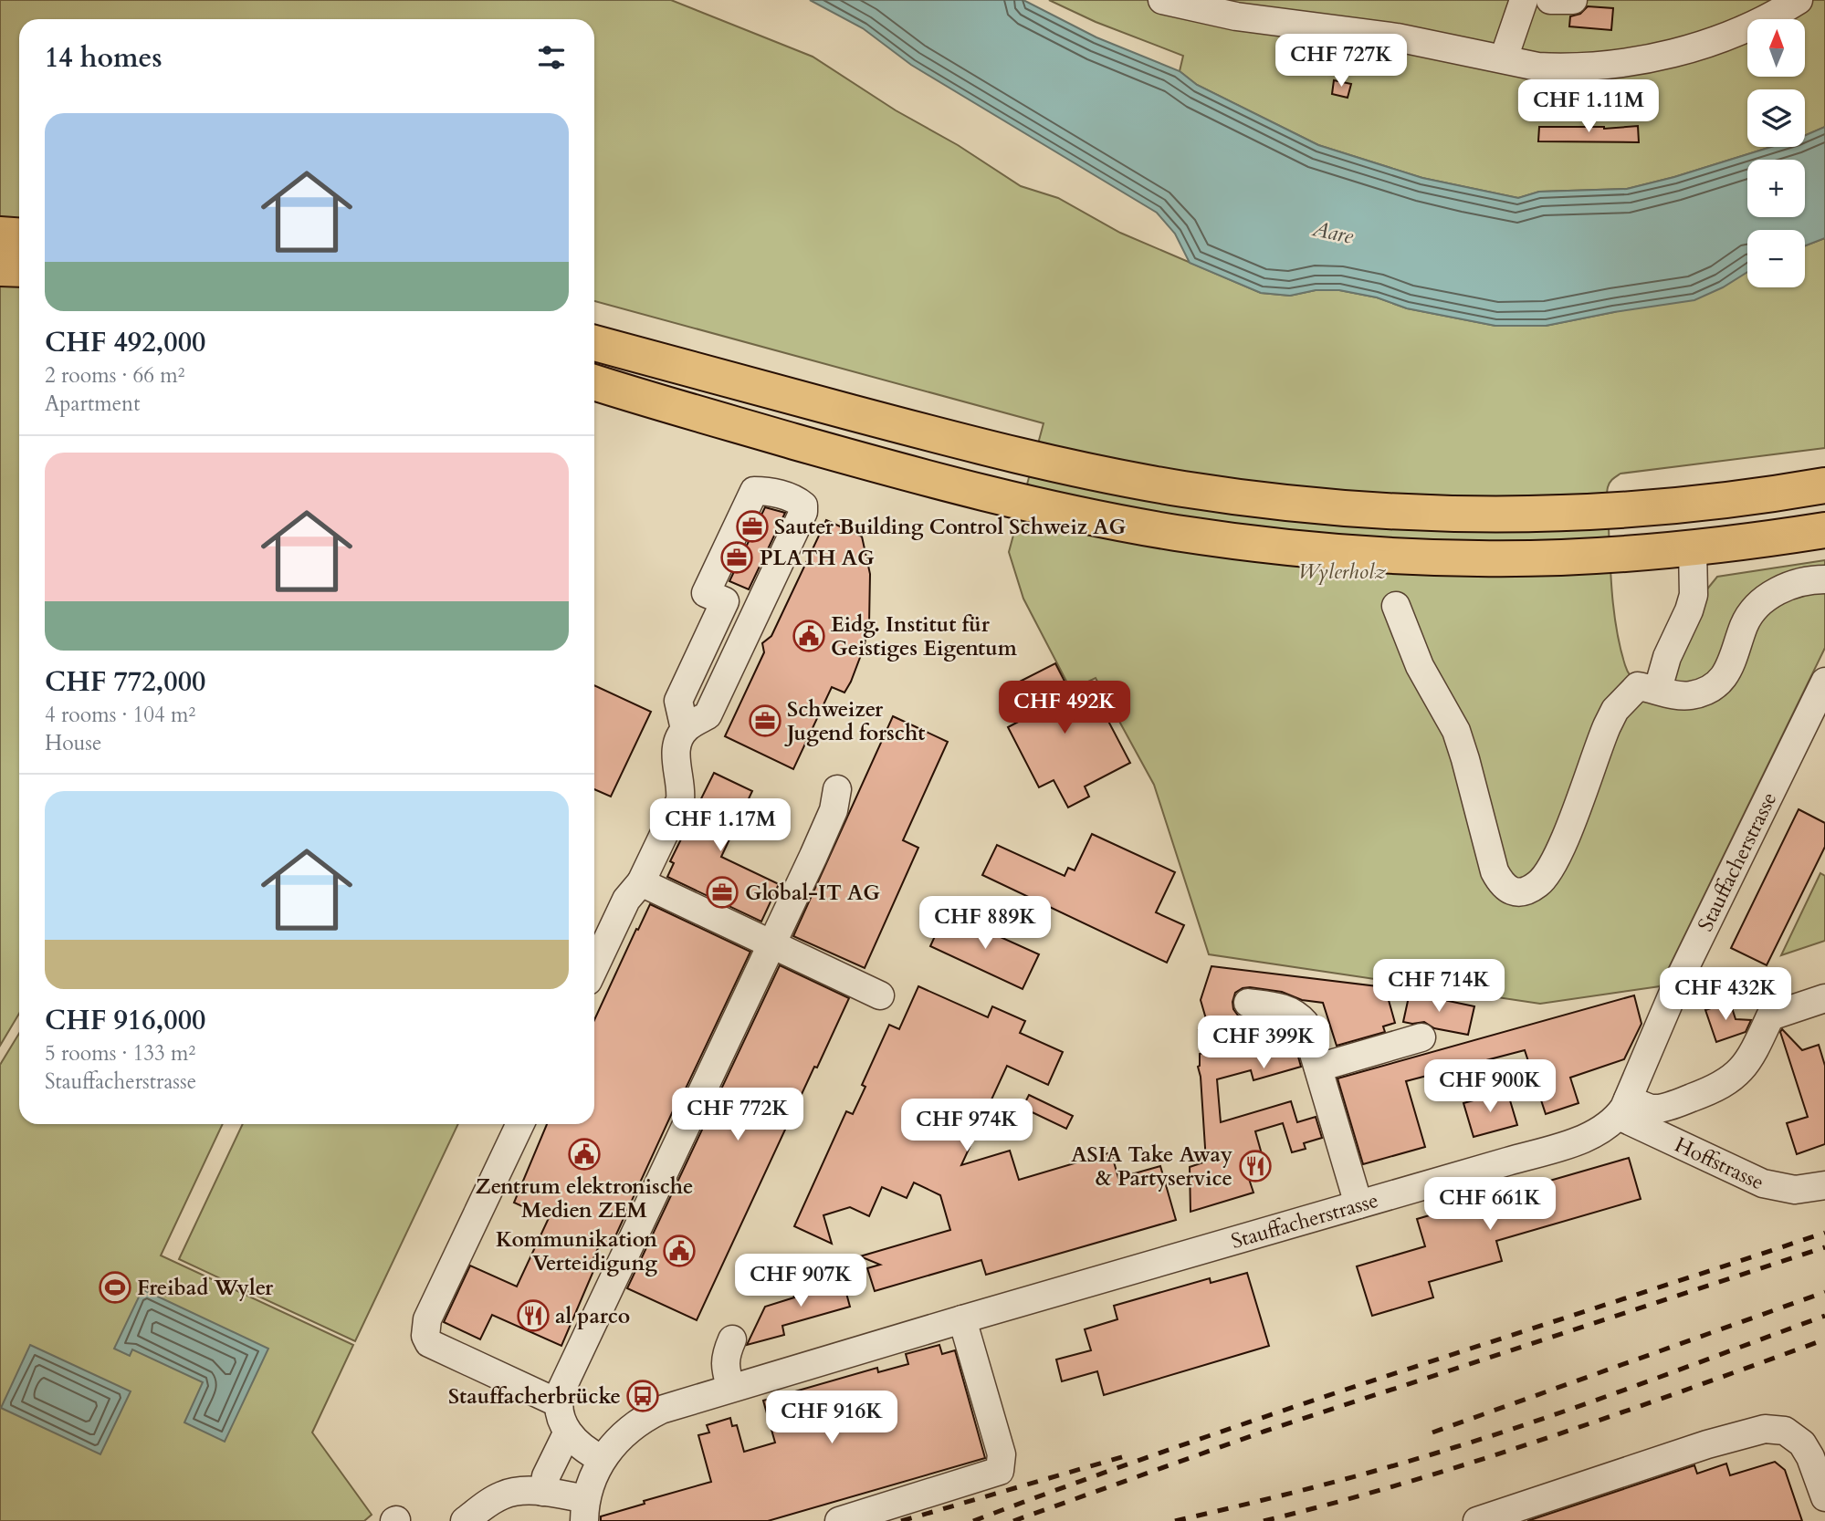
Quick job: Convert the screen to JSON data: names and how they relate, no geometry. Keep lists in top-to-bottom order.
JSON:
{
  "streets": {
    "street": ["Stauffacherstrasse", "Hoffstrasse"]
  },
  "crossings": [
    ["Stauffacherstrasse", "Hoffstrasse"]
  ],
  "water": ["Aare"],
  "parks": ["Wylerholz"],
  "places": {
    "office": [
      "Sauter Building Control Schweiz AG",
      "PLATH AG",
      "Schweizer Jugend forscht",
      "Global-IT AG"
    ],
    "public building": ["Eidg. Institut für Geistiges Eigentum", "Zentrum elektronische Medien ZEM", "Kommunikation Verteidigung"],
    "restaurant": ["ASIA Take Away & Partyservice", "al parco"],
    "sports": ["Freibad Wyler"],
    "bus stop": ["Stauffacherbrücke"]
  },
  "north": "top",
  "page": {
    "map_buttons": ["+", "−"],
    "heading": "14 homes",
    "price": [
      "CHF 727K",
      "CHF 1.11M",
      "CHF 492K",
      "CHF 1.17M",
      "CHF 889K",
      "CHF 714K",
      "CHF 432K",
      "CHF 399K",
      "CHF 900K",
      "CHF 772K",
      "CHF 974K",
      "CHF 661K",
      "CHF 907K",
      "CHF 916K"
    ],
    "list": [
      {
        "name": "CHF 492,000",
        "note": "2 rooms · 66 m² · Apartment"
      },
      {
        "name": "CHF 772,000",
        "note": "4 rooms · 104 m² · House"
      },
      {
        "name": "CHF 916,000",
        "note": "5 rooms · 133 m² · Stauffacherstrasse"
      }
    ]
  }
}
